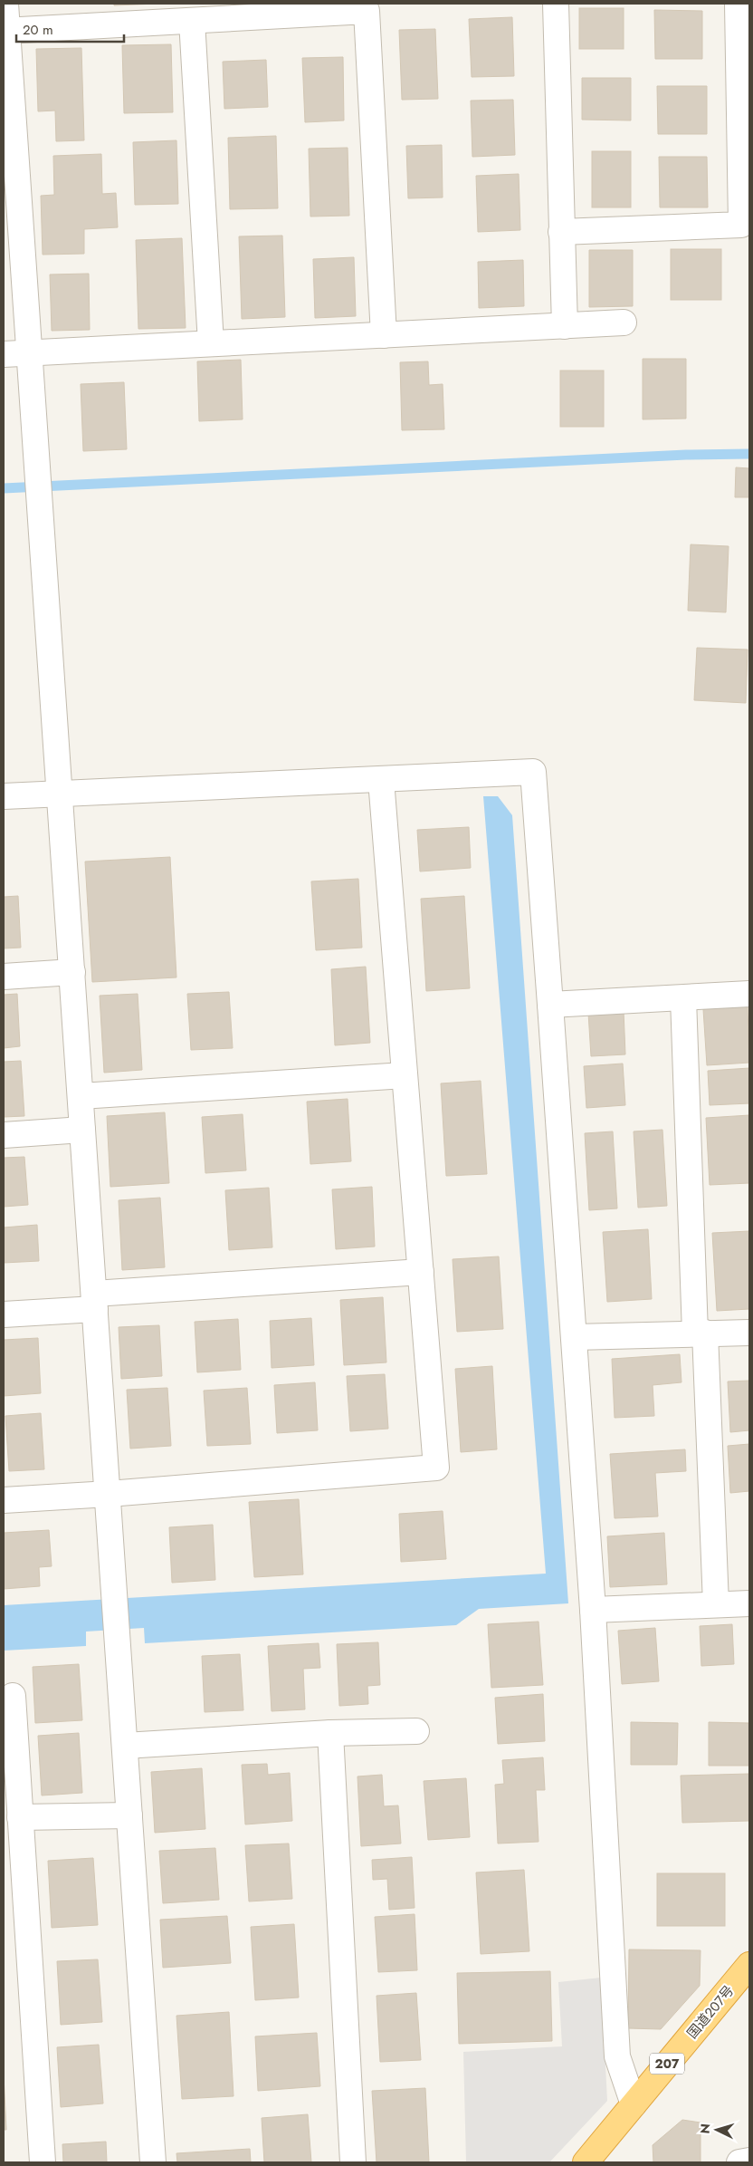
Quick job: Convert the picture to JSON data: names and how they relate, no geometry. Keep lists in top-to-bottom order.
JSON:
{
  "streets": {
    "highway": ["国道207号", "207"]
  },
  "scale_bar": "20 m",
  "north": "left"
}
